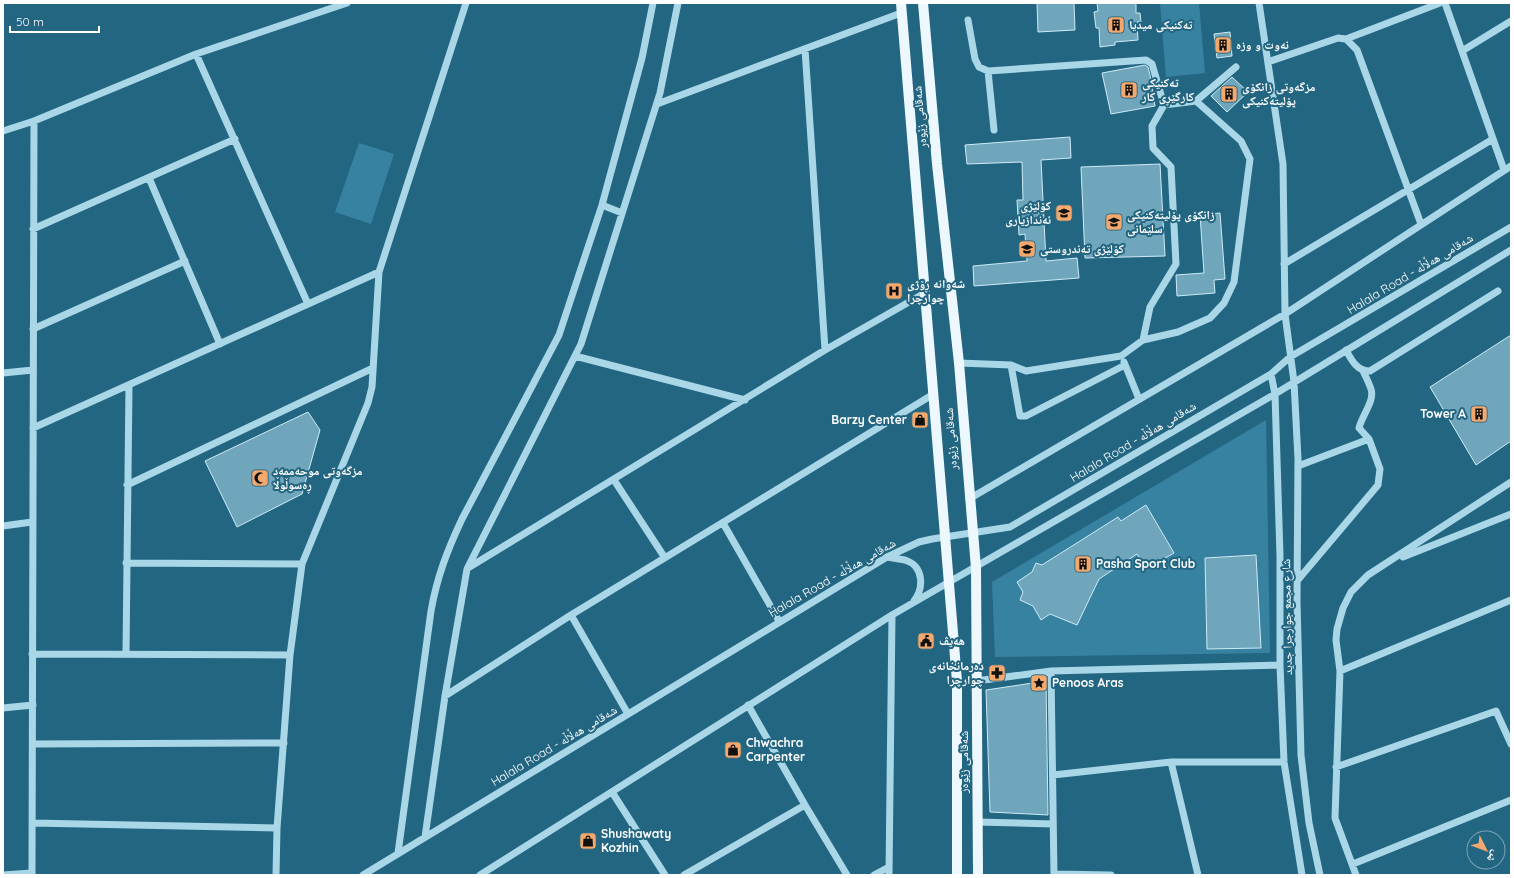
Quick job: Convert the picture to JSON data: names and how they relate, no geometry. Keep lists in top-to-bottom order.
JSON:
{
  "streets": {
    "main road": ["شەقامی زێوەر"],
    "street": ["Halala Road - شەقامی هەڵاڵە", "شارع مجمع جوارجرا جديد"]
  },
  "crossings": [
    ["شەقامی زێوەر", "Halala Road - شەقامی هەڵاڵە"],
    ["Halala Road - شەقامی هەڵاڵە", "شارع مجمع جوارجرا جديد"]
  ],
  "places": {
    "building": [
      "تەکنیکی میدیا",
      "نەوت و وزە",
      "تەکنیکی کارگێڕی کار",
      "مزگەوتی زانکۆی پۆلیتەکنیکی",
      "Tower A",
      "Pasha Sport Club"
    ],
    "school or university": ["کۆلێژی ئەندازیاری", "زانکۆی پۆلیتەکنیکی سلێمانی", "کۆلێژی تەندروستی"],
    "hospital": ["شەوانە ڕۆژی چوارچرا"],
    "shop": ["Barzy Center", "Chwachra Carpenter", "Shushawaty Kozhin"],
    "mosque": ["مزگەوتی موحەممەد ڕەسوڵوڵا"],
    "public building": ["ھەیڤ"],
    "pharmacy": ["دەرمانخانەی چوارچرا"],
    "place": ["Penoos Aras"]
  },
  "scale_bar": "50 m",
  "north": "bottom right"
}
